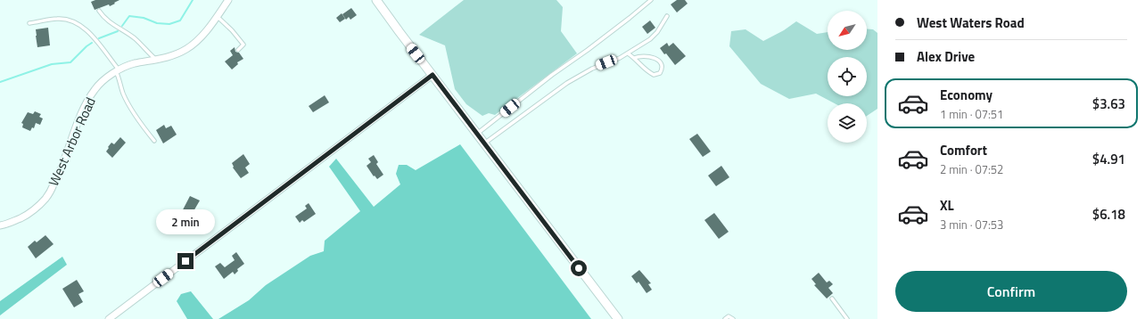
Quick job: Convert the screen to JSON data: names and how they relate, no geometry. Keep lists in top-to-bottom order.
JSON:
{
  "streets": {
    "street": ["West Arbor Road"]
  },
  "north": "bottom left",
  "page": {
    "banner": ["West Waters Road", "Alex Drive"],
    "list": [
      {
        "name": "Economy",
        "note": "1 min · 07:51",
        "value": "$3.63"
      },
      {
        "name": "Comfort",
        "note": "2 min · 07:52",
        "value": "$4.91"
      },
      {
        "name": "XL",
        "note": "3 min · 07:53",
        "value": "$6.18"
      }
    ],
    "bubble": "2 min",
    "buttons": "Confirm"
  }
}
